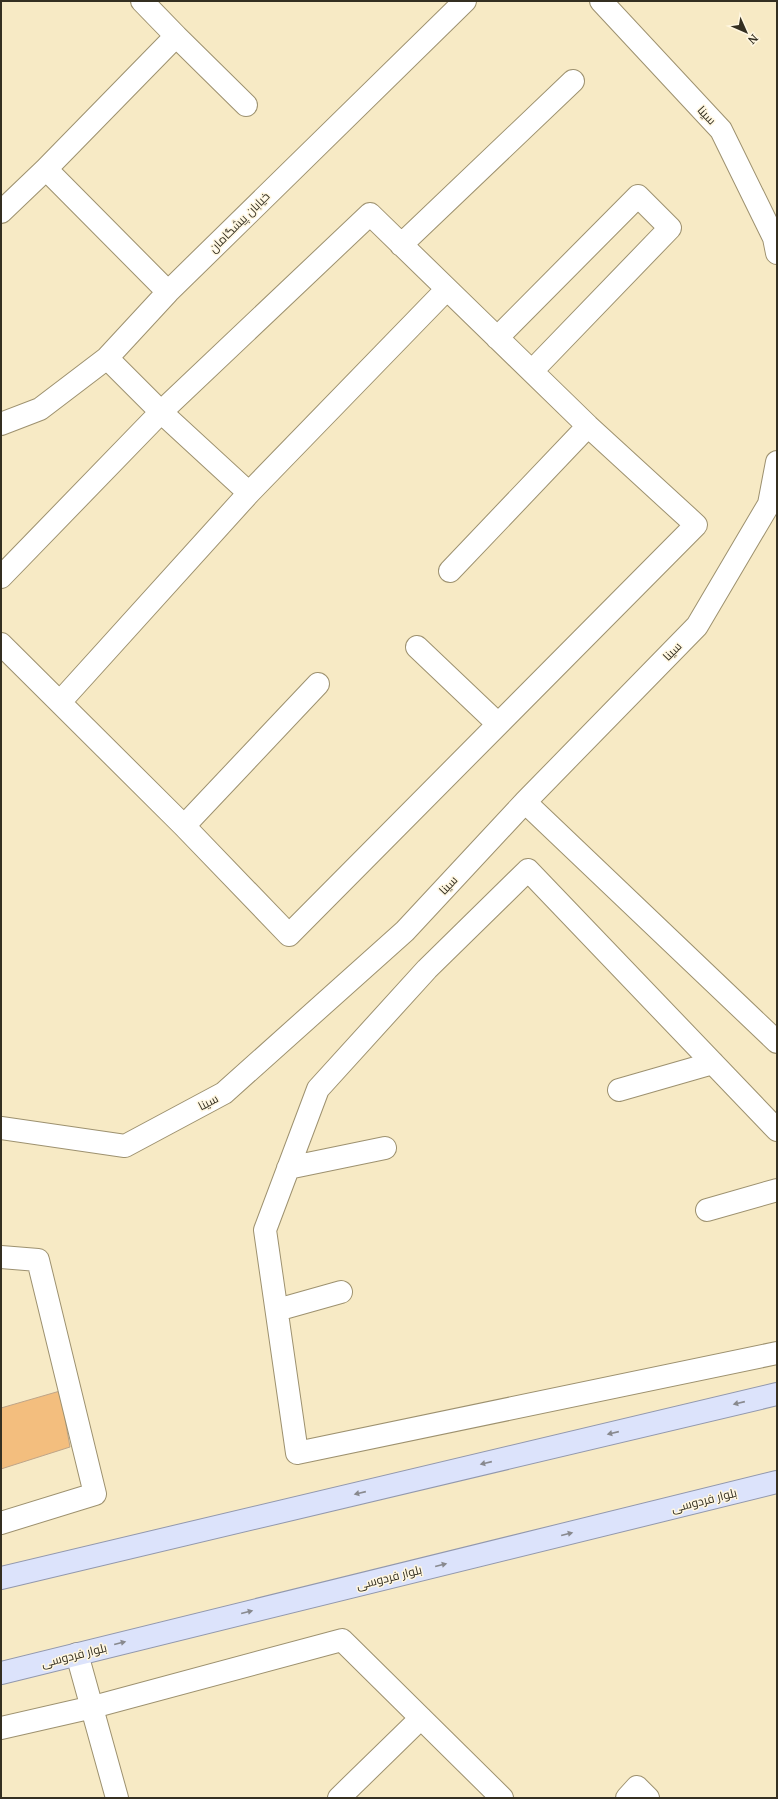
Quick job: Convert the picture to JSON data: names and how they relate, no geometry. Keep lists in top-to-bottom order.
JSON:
{
  "streets": {
    "main road": ["بلوار فردوسی"],
    "street": ["سینا", "خیابان پیشگامان"]
  },
  "north": "bottom right"
}
